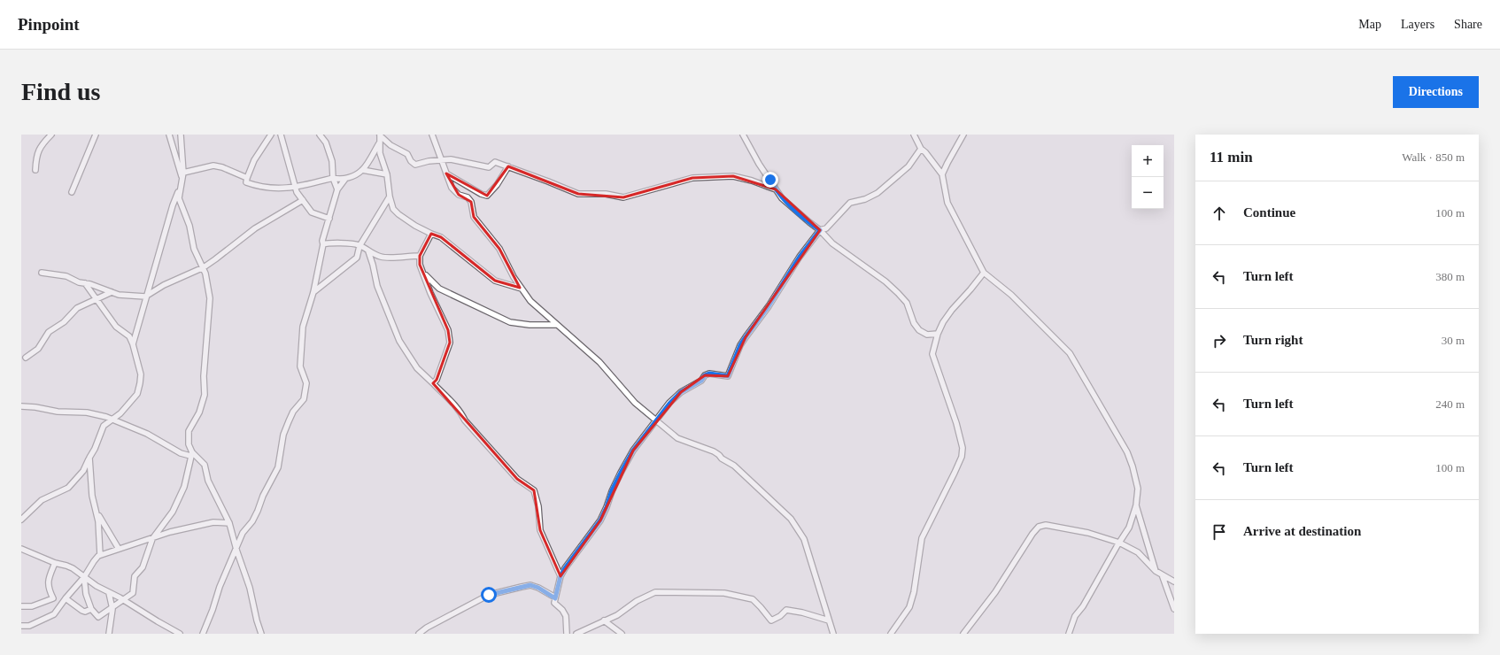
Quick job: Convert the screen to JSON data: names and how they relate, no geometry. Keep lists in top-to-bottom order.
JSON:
{
  "page": {
    "header": "Pinpoint",
    "nav": ["Map", "Layers", "Share"],
    "buttons": "Directions",
    "title": "Find us",
    "heading": ["11 min", "Walk · 850 m"],
    "map_buttons": ["+", "−"],
    "list": [
      ["Continue", "100 m"],
      ["Turn left", "380 m"],
      ["Turn right", "30 m"],
      ["Turn left", "240 m"],
      ["Turn left", "100 m"],
      "Arrive at destination"
    ]
  }
}
